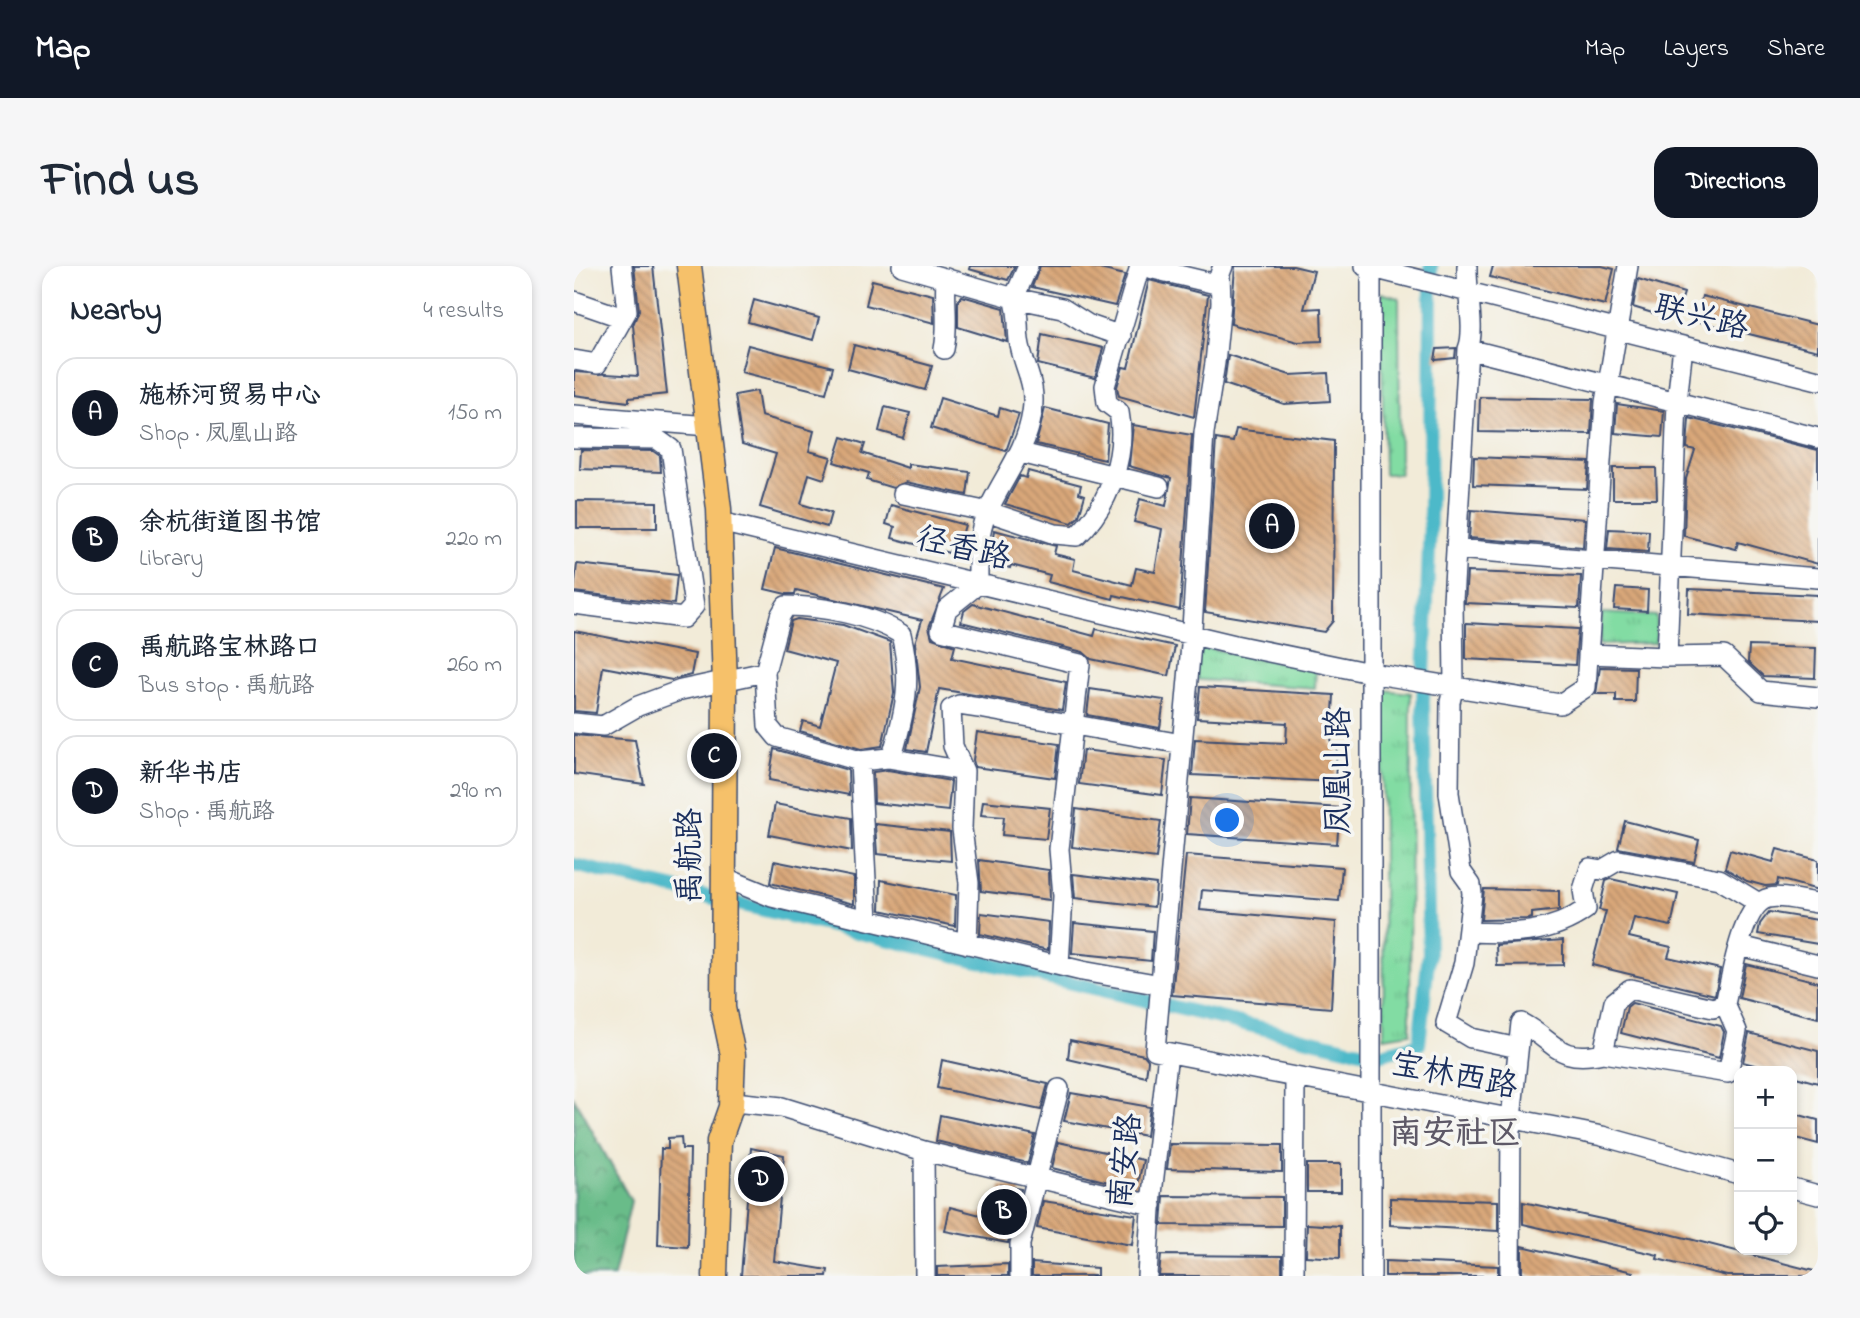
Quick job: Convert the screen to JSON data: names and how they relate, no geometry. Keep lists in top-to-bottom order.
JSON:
{
  "streets": {
    "main road": ["禹航路"],
    "street": [
      "联兴路",
      "径香路",
      "凤凰山路",
      "宝林西路",
      "南安路"
    ]
  },
  "crossings": [
    ["联兴路", "凤凰山路"],
    ["径香路", "凤凰山路"],
    ["径香路", "禹航路"],
    ["径香路", "南安路"],
    ["凤凰山路", "宝林西路"],
    ["宝林西路", "南安路"]
  ],
  "districts": ["南安社区"],
  "page": {
    "header": "Map",
    "nav": ["Map", "Layers", "Share"],
    "title": "Find us",
    "buttons": "Directions",
    "heading": ["Nearby", "4 results"],
    "list": [
      {
        "mark": "A",
        "name": "施桥河贸易中心",
        "note": "Shop · 凤凰山路",
        "value": "150 m"
      },
      {
        "mark": "B",
        "name": "余杭街道图书馆",
        "note": "Library",
        "value": "220 m"
      },
      {
        "mark": "C",
        "name": "禹航路宝林路口",
        "note": "Bus stop · 禹航路",
        "value": "260 m"
      },
      {
        "mark": "D",
        "name": "新华书店",
        "note": "Shop · 禹航路",
        "value": "290 m"
      }
    ],
    "pins": [
      "A",
      "C",
      "D",
      "B"
    ],
    "map_buttons": ["+", "−"]
  }
}
